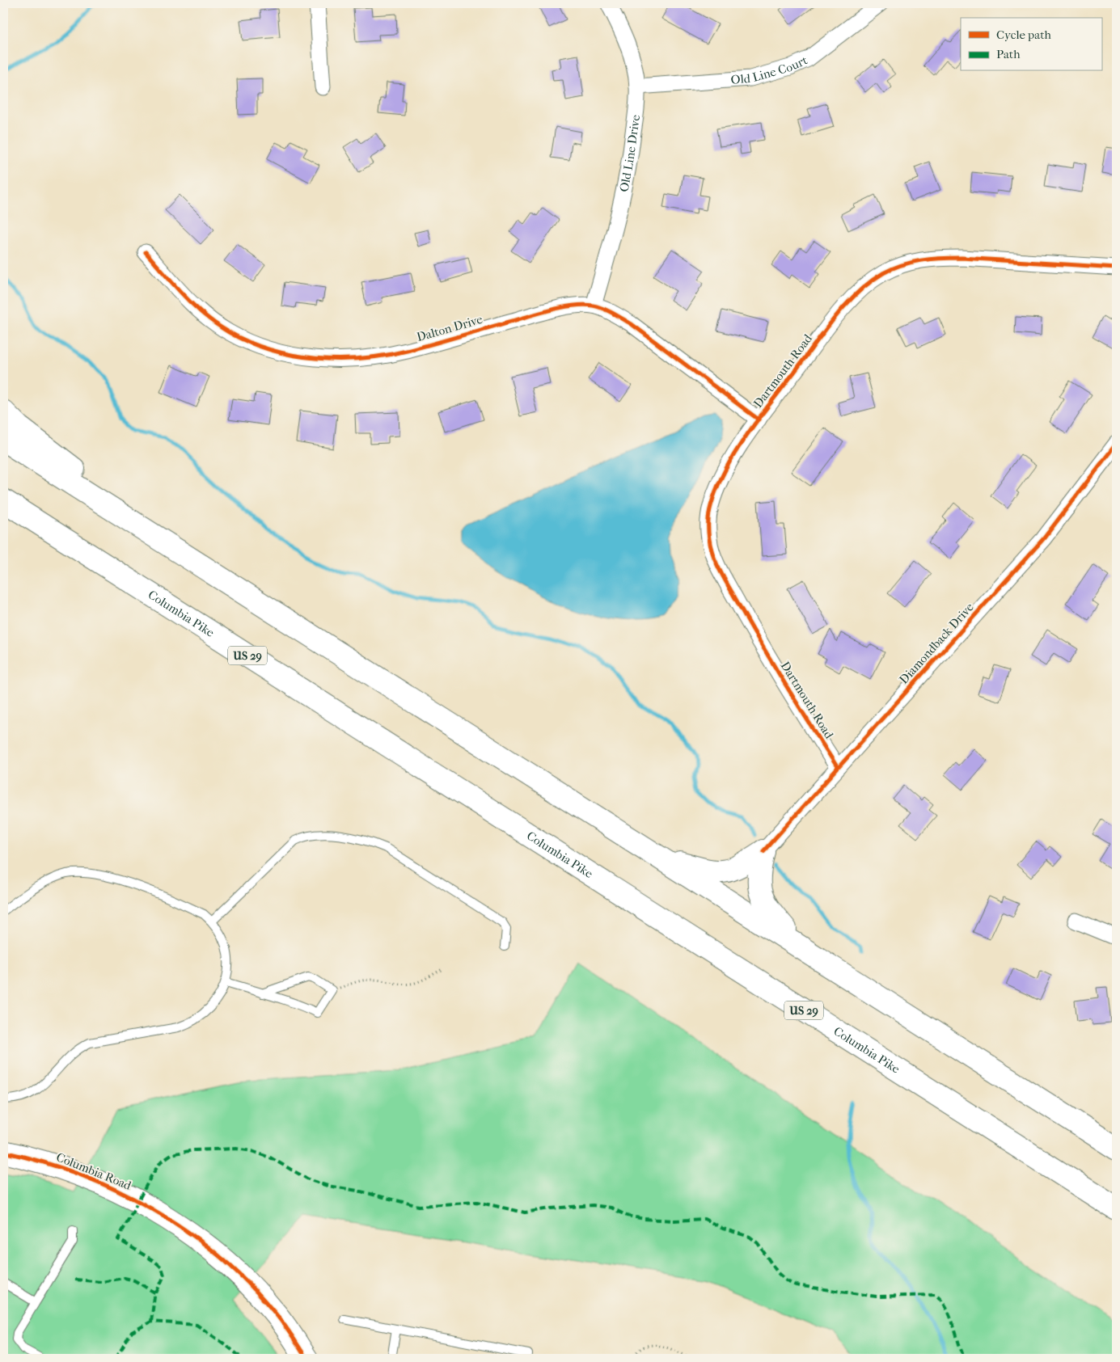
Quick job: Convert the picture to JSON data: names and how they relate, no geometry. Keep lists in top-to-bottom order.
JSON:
{
  "streets": {
    "main road": ["Columbia Pike", "US 29", "Columbia Road"],
    "street": [
      "Old Line Court",
      "Old Line Drive",
      "Dalton Drive",
      "Dartmouth Road",
      "Diamondback Drive"
    ]
  },
  "crossings": [
    ["Old Line Court", "Old Line Drive"],
    ["Old Line Drive", "Dalton Drive"],
    ["Dalton Drive", "Dartmouth Road"],
    ["Dartmouth Road", "Diamondback Drive"]
  ],
  "legend": ["Cycle path", "Path"]
}
